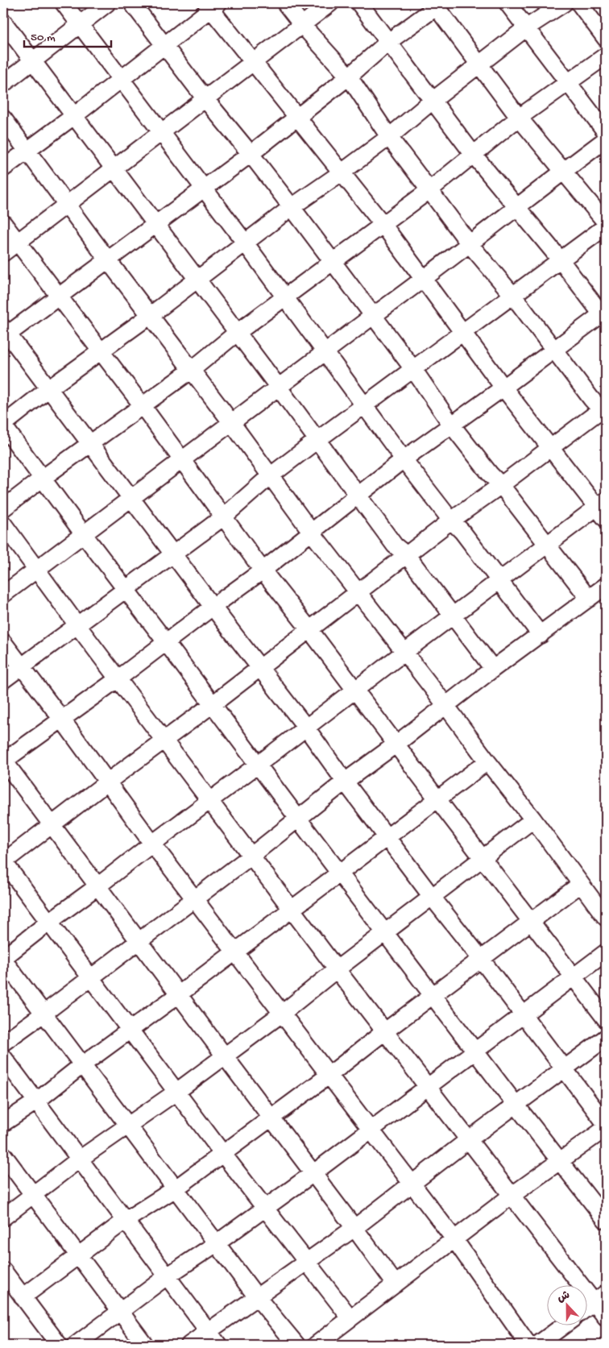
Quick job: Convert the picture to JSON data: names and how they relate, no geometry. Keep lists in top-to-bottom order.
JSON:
{
  "scale_bar": "50 m",
  "north": "top"
}
